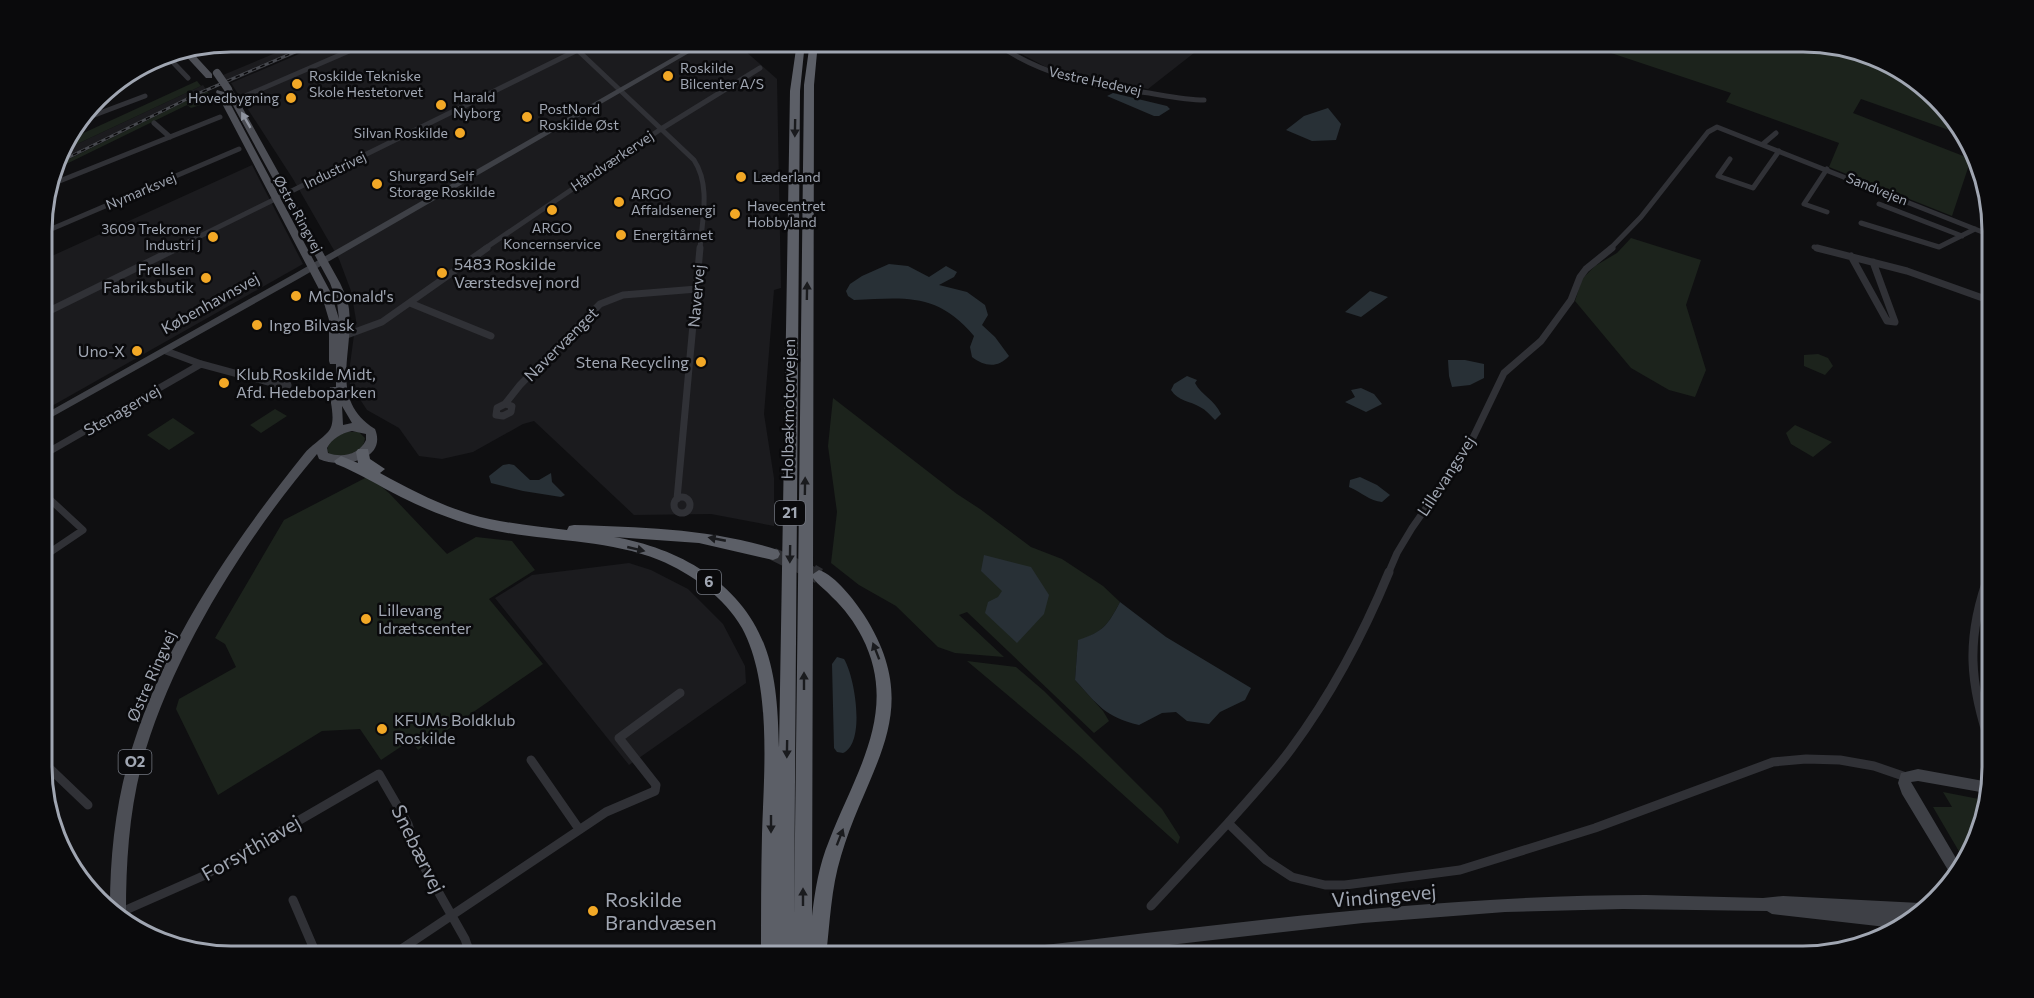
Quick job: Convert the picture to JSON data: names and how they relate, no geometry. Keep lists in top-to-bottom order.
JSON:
{
  "streets": {
    "highway": ["Holbækmotorvejen", "21", "6"],
    "main road": [
      "Østre Ringvej",
      "Københavnsvej",
      "O2",
      "Vindingevej"
    ],
    "street": [
      "Vestre Hedevej",
      "Håndværkervej",
      "Industrivej",
      "Sandvejen",
      "Nymarksvej",
      "Navervej",
      "Navervænget",
      "Stenagervej",
      "Lillevangsvej",
      "Forsythiavej",
      "Snebærvej"
    ]
  },
  "crossings": [
    ["Håndværkervej", "Østre Ringvej"],
    ["Håndværkervej", "Navervej"],
    ["Industrivej", "Østre Ringvej"],
    ["Sandvejen", "Lillevangsvej"],
    ["Østre Ringvej", "Københavnsvej"],
    ["Østre Ringvej", "6"],
    ["Navervej", "Københavnsvej"],
    ["Navervej", "Navervænget"],
    ["Københavnsvej", "Stenagervej"],
    ["Forsythiavej", "Snebærvej"]
  ],
  "places": [
    "Roskilde Bilcenter A/S",
    "Roskilde Tekniske Skole Hestetorvet",
    "Hovedbygning",
    "Harald Nyborg",
    "PostNord Roskilde Øst",
    "Silvan Roskilde",
    "Læderland",
    "Shurgard Self Storage Roskilde",
    "ARGO Affaldsenergi",
    "ARGO Koncernservice",
    "Havecentret Hobbyland",
    "Energitårnet",
    "3609 Trekroner Industri J",
    "5483 Roskilde Værstedsvej nord",
    "Frellsen Fabriksbutik",
    "McDonald's",
    "Ingo Bilvask",
    "Uno-X",
    "Stena Recycling",
    "Klub Roskilde Midt, Afd. Hedeboparken",
    "Lillevang Idrætscenter",
    "KFUMs Boldklub Roskilde",
    "Roskilde Brandvæsen"
  ]
}
